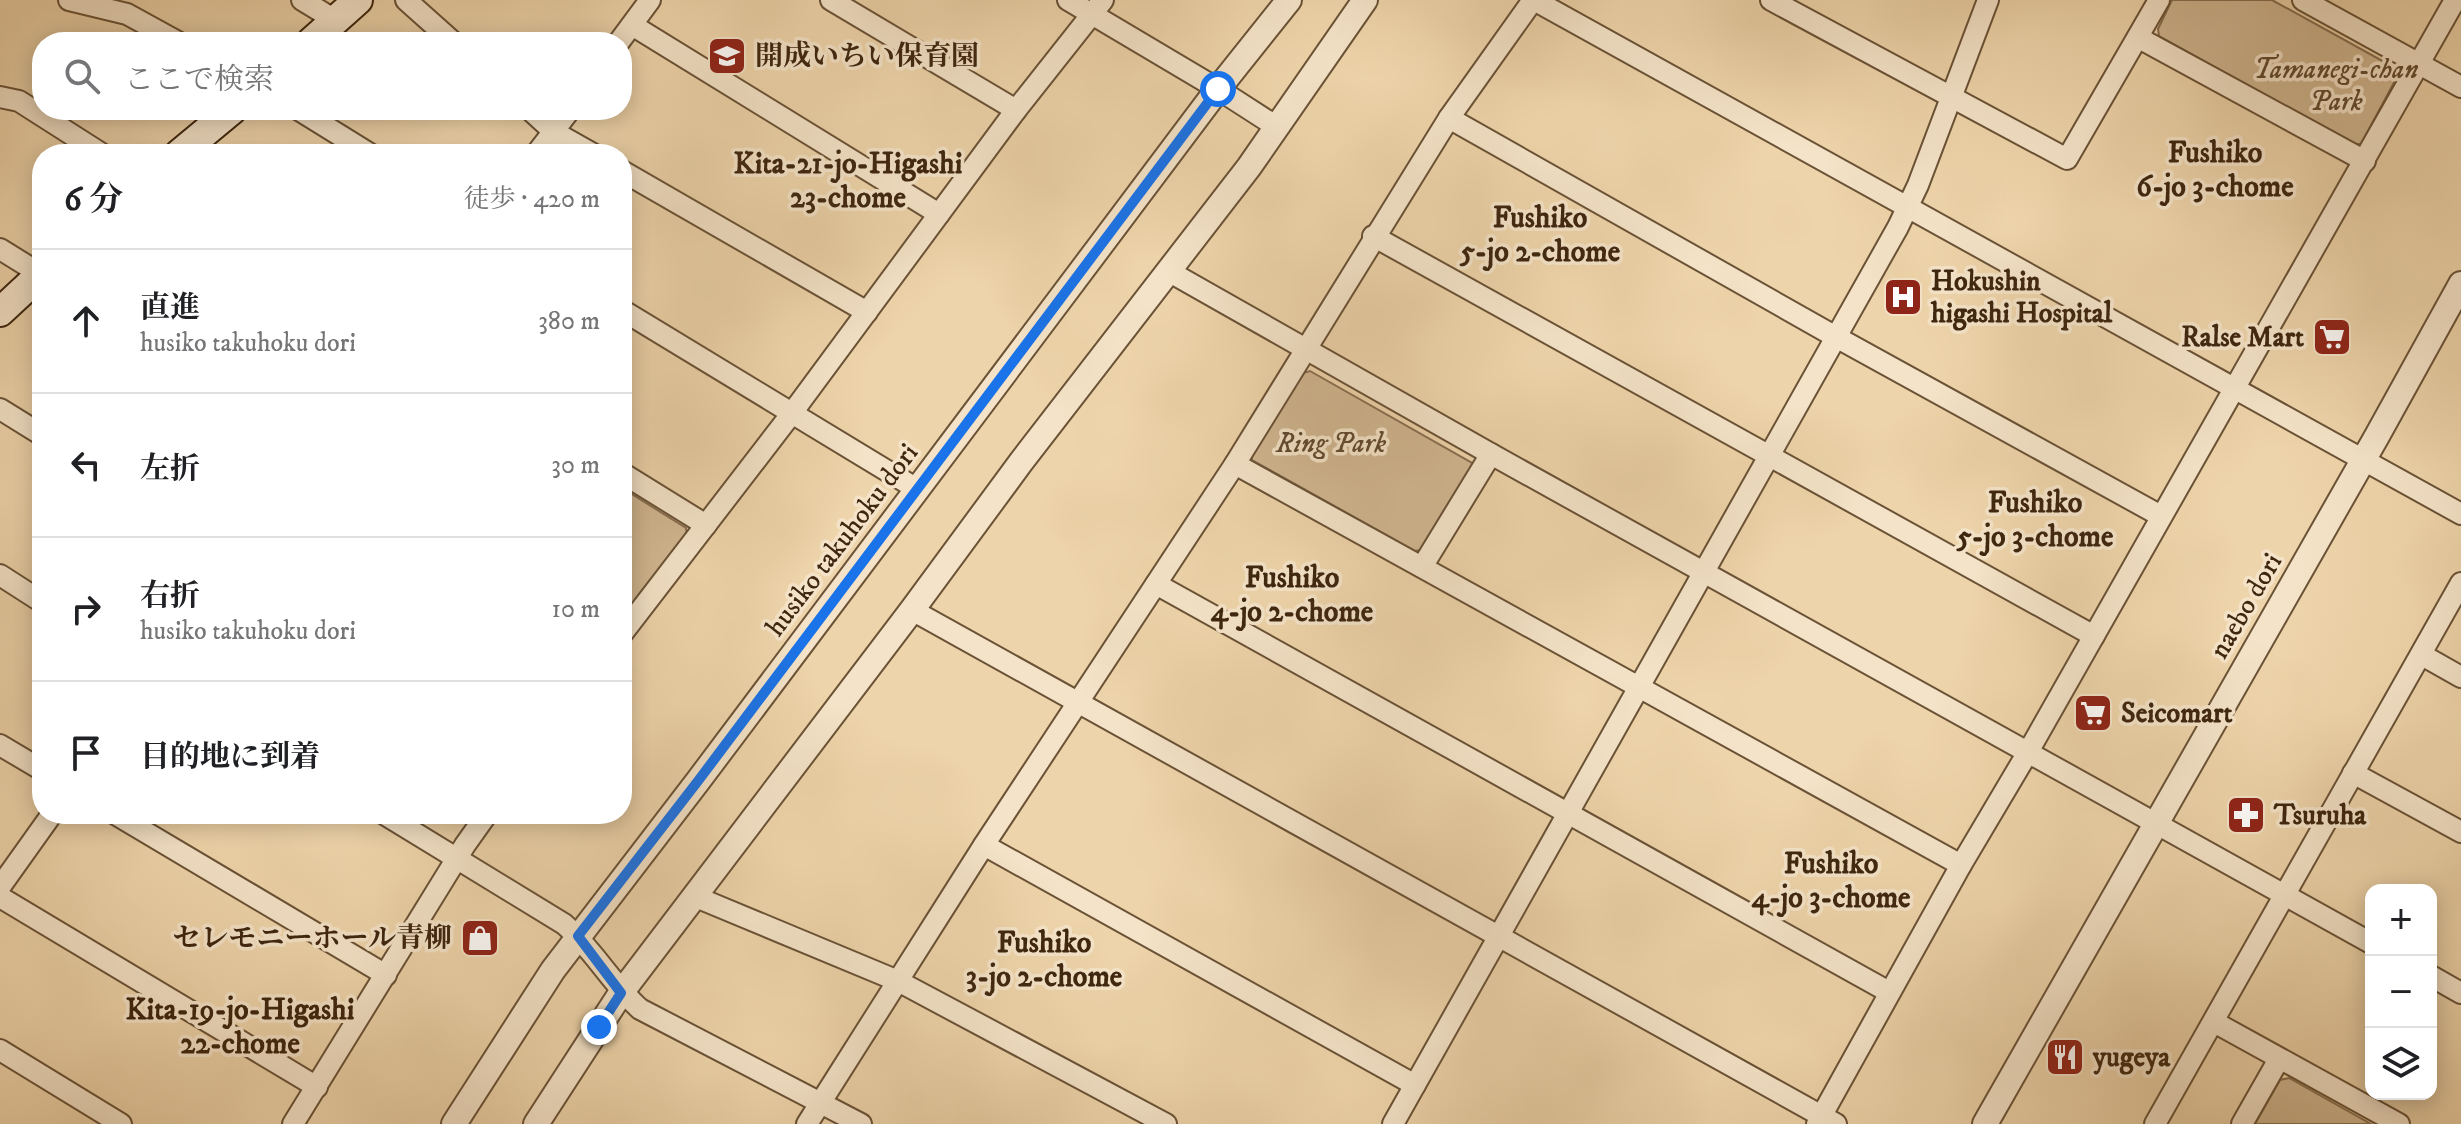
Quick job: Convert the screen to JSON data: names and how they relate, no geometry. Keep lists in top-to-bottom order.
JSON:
{
  "streets": {
    "street": ["husiko takuhoku dori", "naebo dori"]
  },
  "districts": [
    "Fushiko 6-jo 3-chome",
    "Kita-21-jo-Higashi 23-chome",
    "Fushiko 5-jo 2-chome",
    "Fushiko 5-jo 3-chome",
    "Fushiko 4-jo 2-chome",
    "Fushiko 4-jo 3-chome",
    "Fushiko 3-jo 2-chome",
    "Kita-19-jo-Higashi 22-chome"
  ],
  "parks": ["Tamanegi-chan Park", "Ring Park"],
  "places": {
    "school or university": ["開成いちい保育園"],
    "hospital": ["Hokushin higashi Hospital"],
    "supermarket": ["Ralse Mart", "Seicomart"],
    "pharmacy": ["Tsuruha"],
    "shop": ["セレモニーホール青柳"],
    "restaurant": ["yugeya"]
  },
  "page": {
    "search": "ここで検索",
    "heading": ["6 分", "徒歩 · 420 m"],
    "list": [
      ["直進", "husiko takuhoku dori", "380 m"],
      ["左折", "30 m"],
      ["右折", "husiko takuhoku dori", "10 m"],
      "目的地に到着"
    ],
    "map_buttons": ["+", "−"]
  }
}
